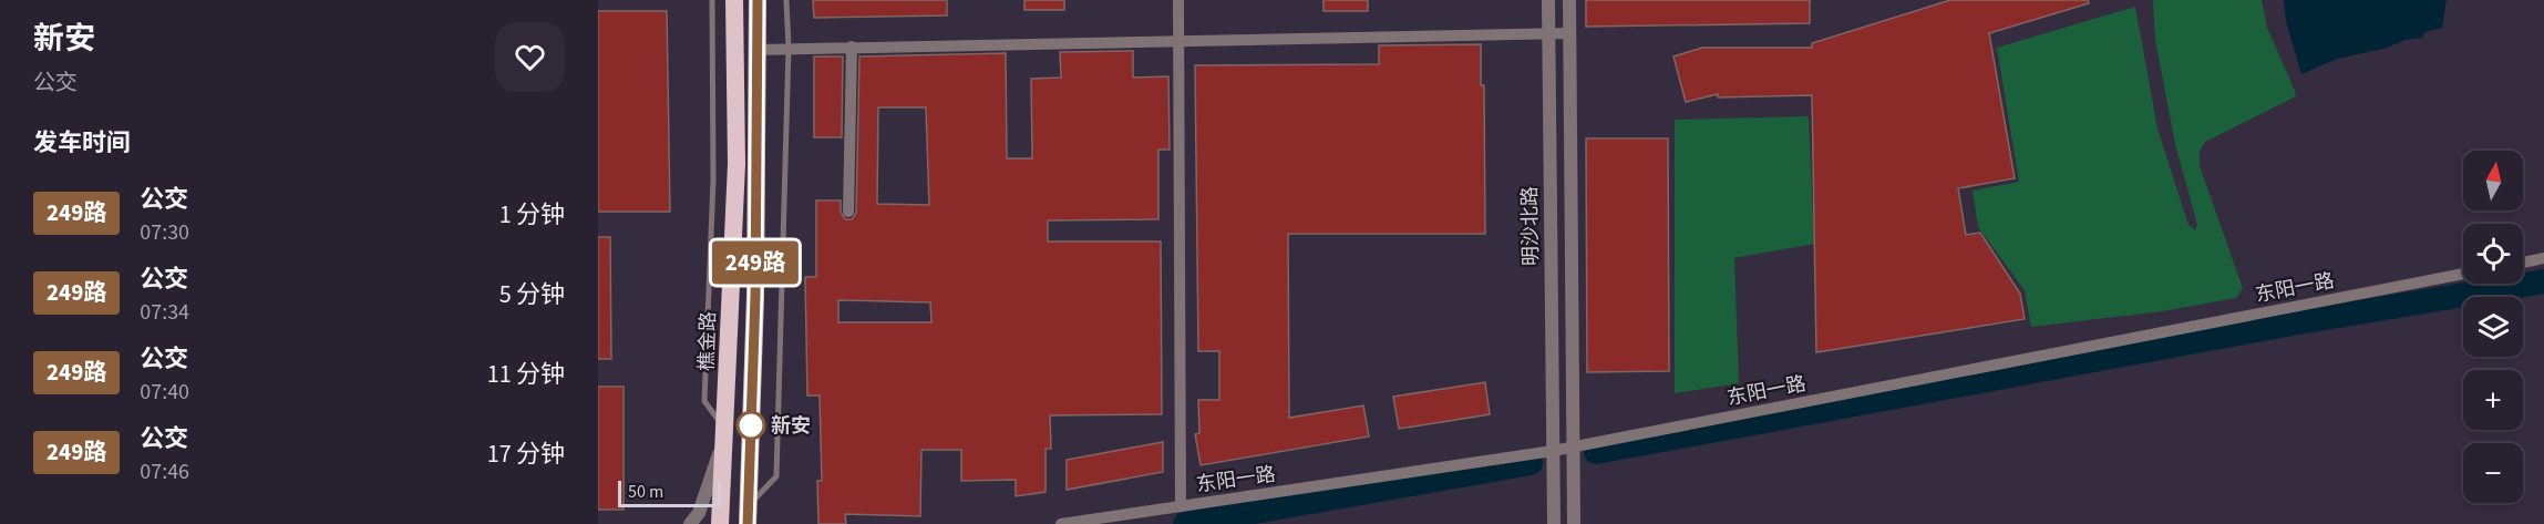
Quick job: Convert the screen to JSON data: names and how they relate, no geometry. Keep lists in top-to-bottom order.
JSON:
{
  "streets": {
    "highway": ["樵金路"],
    "street": ["明沙北路", "东阳一路"]
  },
  "crossings": [
    ["明沙北路", "东阳一路"]
  ],
  "places": ["新安"],
  "lines": ["bus line 249路"],
  "scale_bar": "50 m",
  "north": "top",
  "page": {
    "heading": [
      ["新安", "公交"],
      "发车时间"
    ],
    "on_map": "249路",
    "map_buttons": ["+", "−"],
    "list": [
      {
        "mark": "249路",
        "name": "公交",
        "note": "07:30",
        "value": "1 分钟"
      },
      {
        "mark": "249路",
        "name": "公交",
        "note": "07:34",
        "value": "5 分钟"
      },
      {
        "mark": "249路",
        "name": "公交",
        "note": "07:40",
        "value": "11 分钟"
      },
      {
        "mark": "249路",
        "name": "公交",
        "note": "07:46",
        "value": "17 分钟"
      }
    ],
    "scale": "50 m"
  }
}
